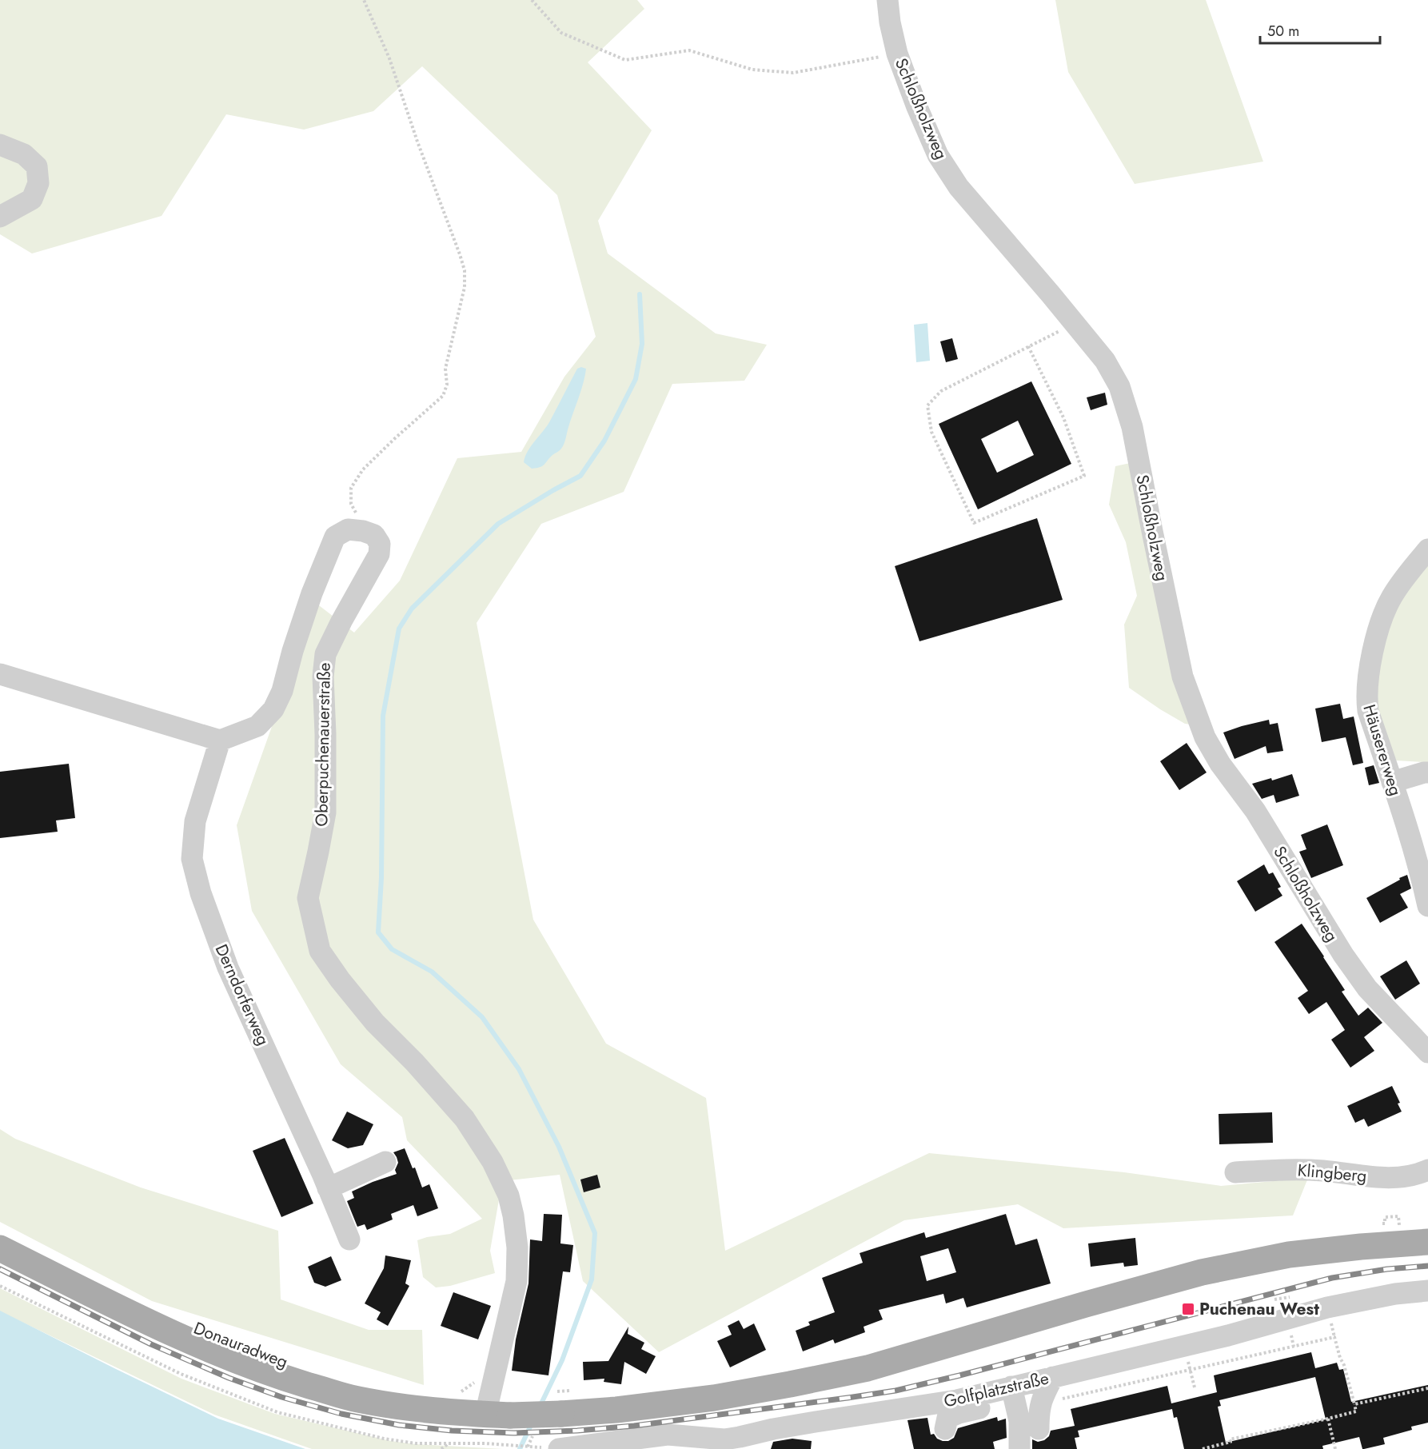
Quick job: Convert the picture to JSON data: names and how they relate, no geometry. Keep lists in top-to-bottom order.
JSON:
{
  "streets": {
    "street": [
      "Schloßholzweg",
      "Oberpuchenauerstraße",
      "Häusererweg",
      "Derndorferweg",
      "Klingberg",
      "Golfplatzstraße"
    ]
  },
  "crossings": [
    ["Oberpuchenauerstraße", "Derndorferweg"]
  ],
  "places": {
    "transit": ["Puchenau West"]
  },
  "scale_bar": "50 m"
}
